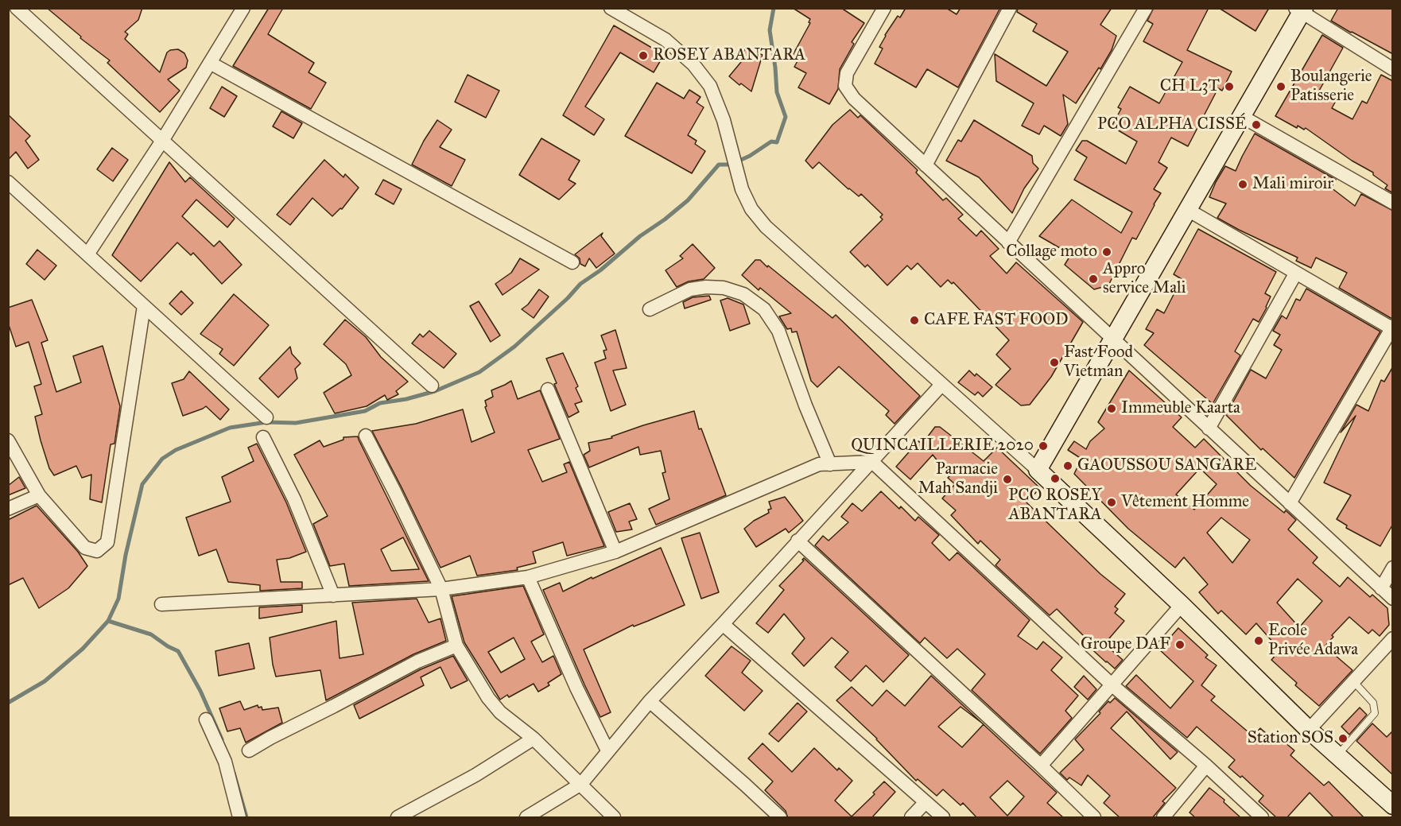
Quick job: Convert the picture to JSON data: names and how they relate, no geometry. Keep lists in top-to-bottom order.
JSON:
{
  "places": [
    "ROSEY ABANTARA",
    "CH L3T",
    "Boulangerie Patisserie",
    "PCO ALPHA CISSÉ",
    "Mali miroir",
    "Collage moto",
    "Appro service Mali",
    "CAFE FAST FOOD",
    "Fast Food Vietman",
    "Immeuble Kaarta",
    "QUINCAILLERIE 2020",
    "GAOUSSOU SANGARE",
    "PCO ROSEY ABANTARA",
    "Parmacie Mah Sandji",
    "Vêtement Homme",
    "Ecole Privée Adawa",
    "Groupe DAF",
    "Station SOS"
  ]
}
